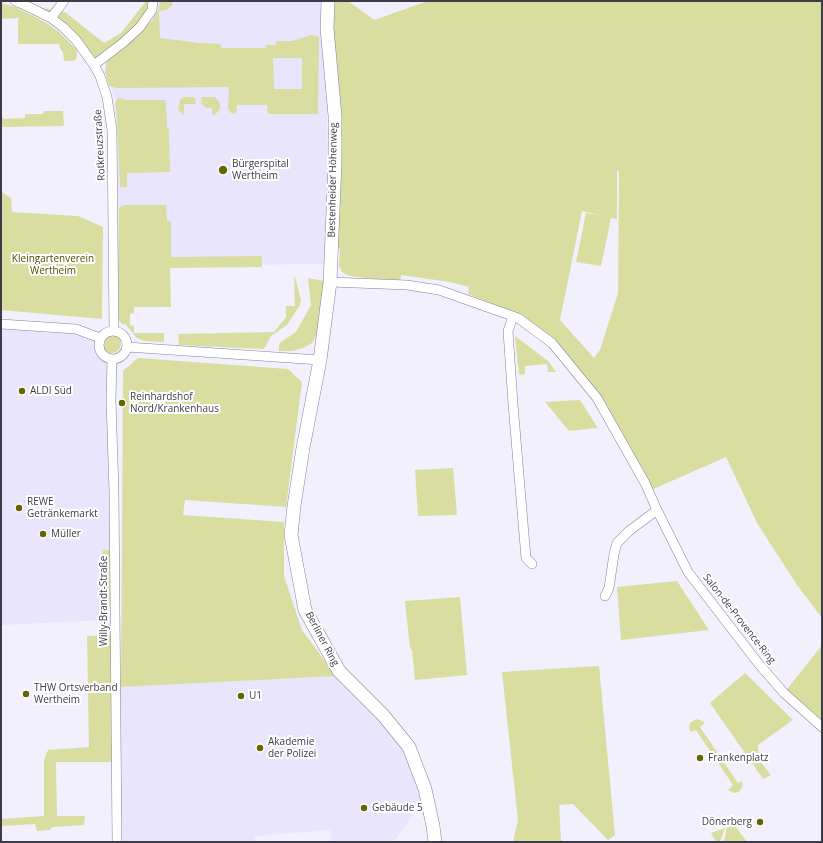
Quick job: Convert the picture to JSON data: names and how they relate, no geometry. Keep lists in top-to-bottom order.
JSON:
{
  "streets": {
    "street": [
      "Rotkreuzstraße",
      "Bestenheider Höhenweg",
      "Willy-Brandt-Straße",
      "Salon-de-Provence-Ring",
      "Berliner Ring"
    ]
  },
  "crossings": [
    ["Rotkreuzstraße", "Willy-Brandt-Straße"],
    ["Bestenheider Höhenweg", "Salon-de-Provence-Ring"],
    ["Bestenheider Höhenweg", "Berliner Ring"]
  ],
  "parks": ["Kleingartenverein Wertheim"],
  "places": [
    "Bürgerspital Wertheim",
    "ALDI Süd",
    "Reinhardshof Nord/Krankenhaus",
    "REWE Getränkemarkt",
    "Müller",
    "THW Ortsverband Wertheim",
    "U1",
    "Akademie der Polizei",
    "Frankenplatz",
    "Gebäude 5",
    "Dönerberg"
  ]
}
